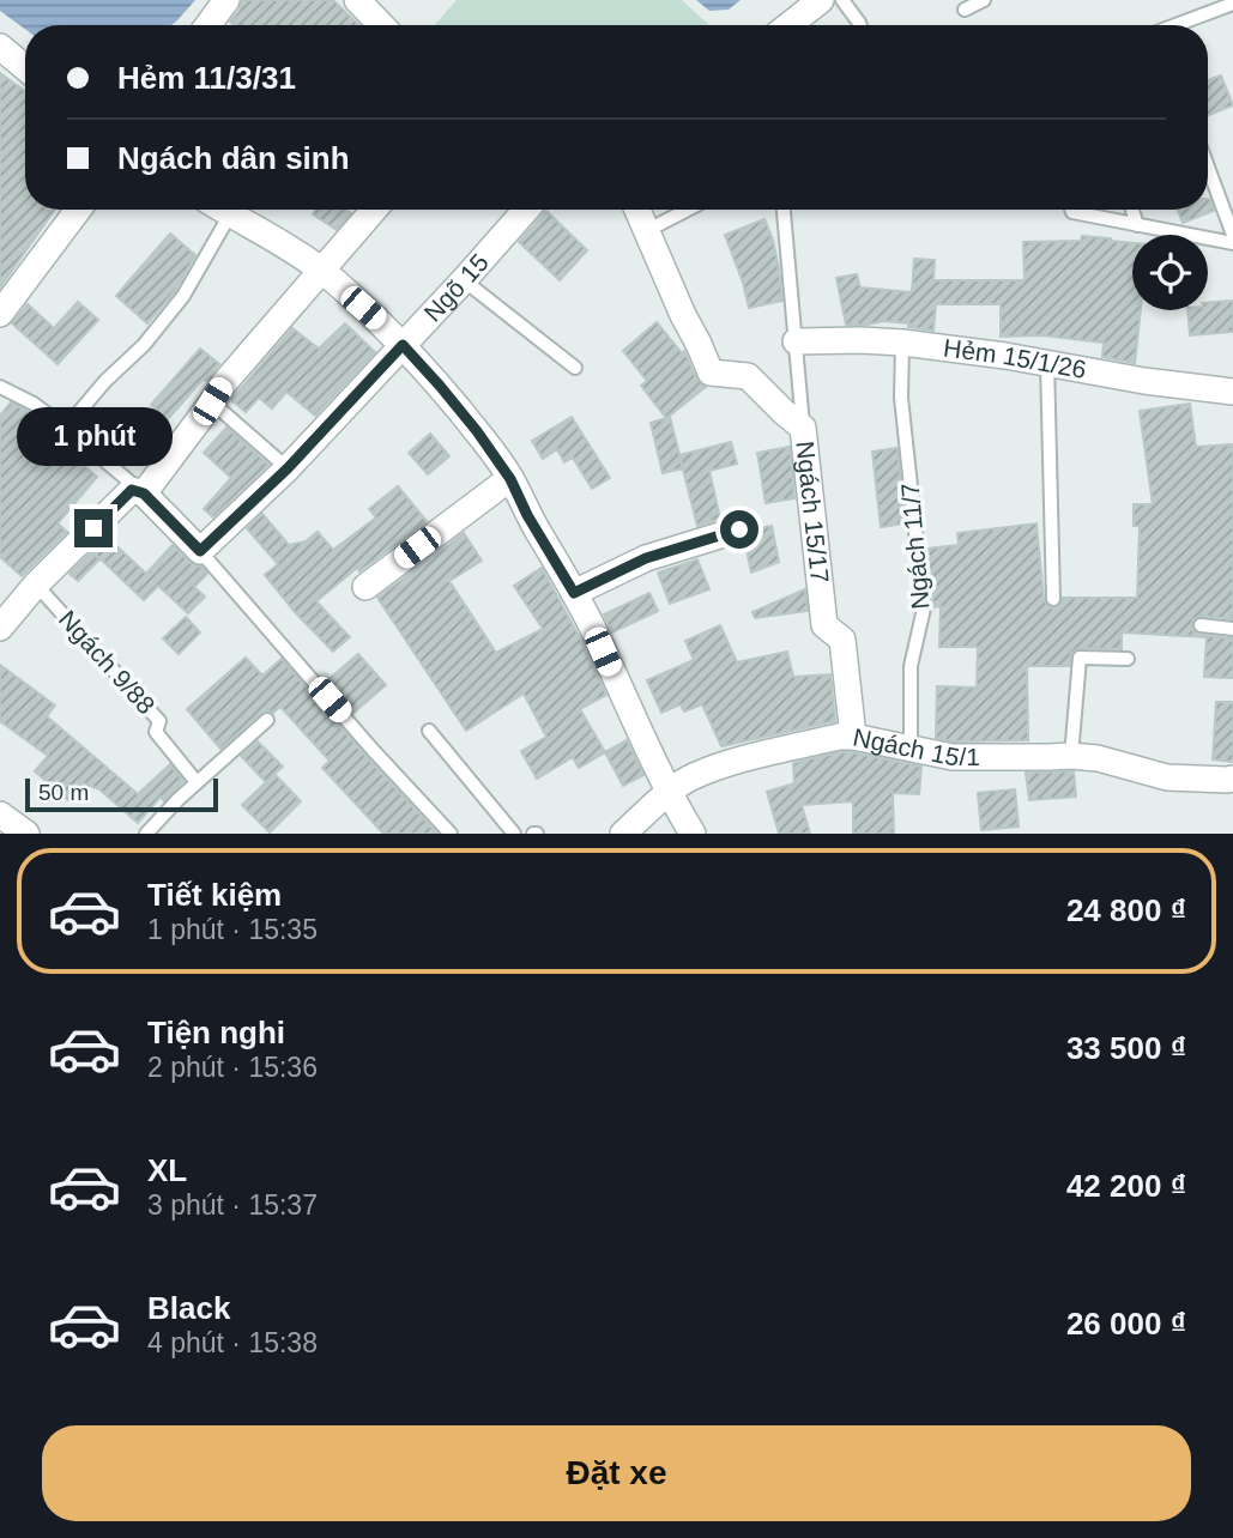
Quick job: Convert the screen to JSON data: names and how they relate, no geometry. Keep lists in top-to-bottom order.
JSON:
{
  "streets": {
    "street": [
      "Ngõ 15",
      "Hẻm 15/1/26",
      "Ngách 15/17",
      "Ngách 15/1"
    ],
    "lane": ["Ngách 11/7", "Ngách 9/88"]
  },
  "crossings": [
    ["Hẻm 15/1/26", "Ngách 11/7"],
    ["Ngách 15/17", "Ngách 15/1"],
    ["Ngách 11/7", "Ngách 15/1"]
  ],
  "scale_bar": "50 m",
  "page": {
    "banner": ["Hẻm 11/3/31", "Ngách dân sinh"],
    "bubble": "1 phút",
    "scale": "50 m",
    "list": [
      {
        "name": "Tiết kiệm",
        "note": "1 phút · 15:35",
        "value": "24 800 ₫"
      },
      {
        "name": "Tiện nghi",
        "note": "2 phút · 15:36",
        "value": "33 500 ₫"
      },
      {
        "name": "XL",
        "note": "3 phút · 15:37",
        "value": "42 200 ₫"
      },
      {
        "name": "Black",
        "note": "4 phút · 15:38",
        "value": "26 000 ₫"
      }
    ],
    "buttons": "Đặt xe"
  }
}
